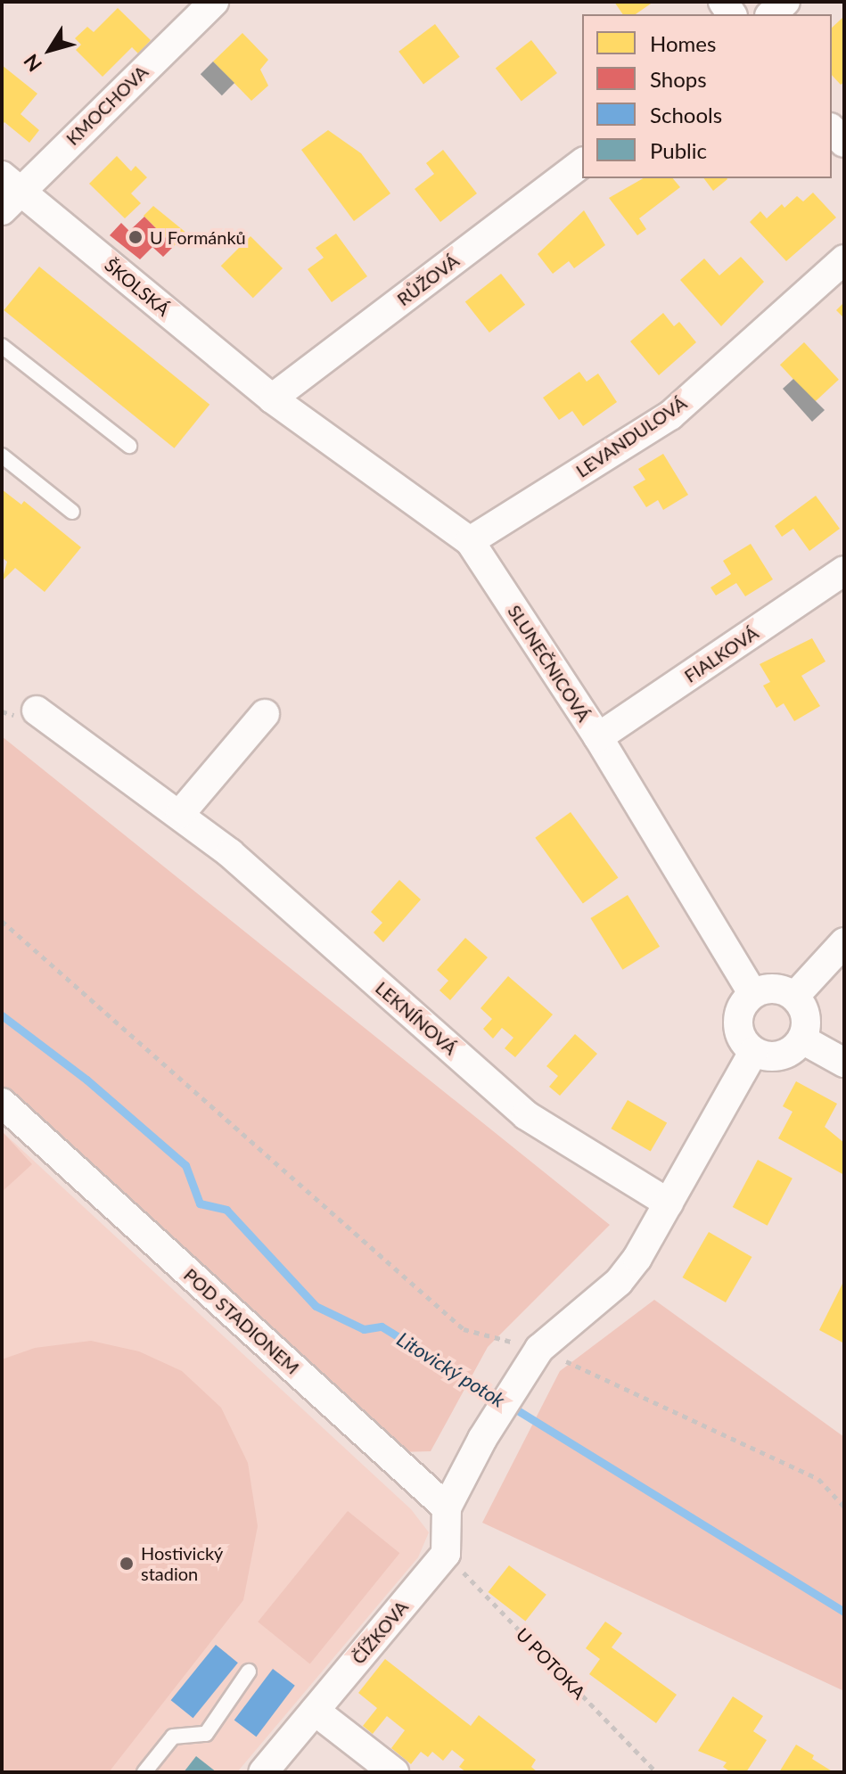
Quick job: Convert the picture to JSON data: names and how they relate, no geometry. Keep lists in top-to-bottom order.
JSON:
{
  "streets": {
    "street": [
      "KMOCHOVA",
      "RŮŽOVÁ",
      "ŠKOLSKÁ",
      "LEVANDULOVÁ",
      "FIALKOVÁ",
      "SLUNEČNICOVÁ",
      "LEKNÍNOVÁ",
      "POD STADIONEM",
      "ČÍŽKOVA"
    ],
    "path": ["U POTOKA"]
  },
  "crossings": [
    ["KMOCHOVA", "ŠKOLSKÁ"],
    ["RŮŽOVÁ", "ŠKOLSKÁ"],
    ["RŮŽOVÁ", "SLUNEČNICOVÁ"],
    ["ŠKOLSKÁ", "SLUNEČNICOVÁ"],
    ["LEVANDULOVÁ", "SLUNEČNICOVÁ"],
    ["FIALKOVÁ", "SLUNEČNICOVÁ"],
    ["ČÍŽKOVA", "U POTOKA"]
  ],
  "water": ["Litovický potok"],
  "places": ["U Formánků", "Hostivický stadion"],
  "legend": [
    "Homes",
    "Shops",
    "Schools",
    "Public"
  ],
  "north": "bottom left"
}
